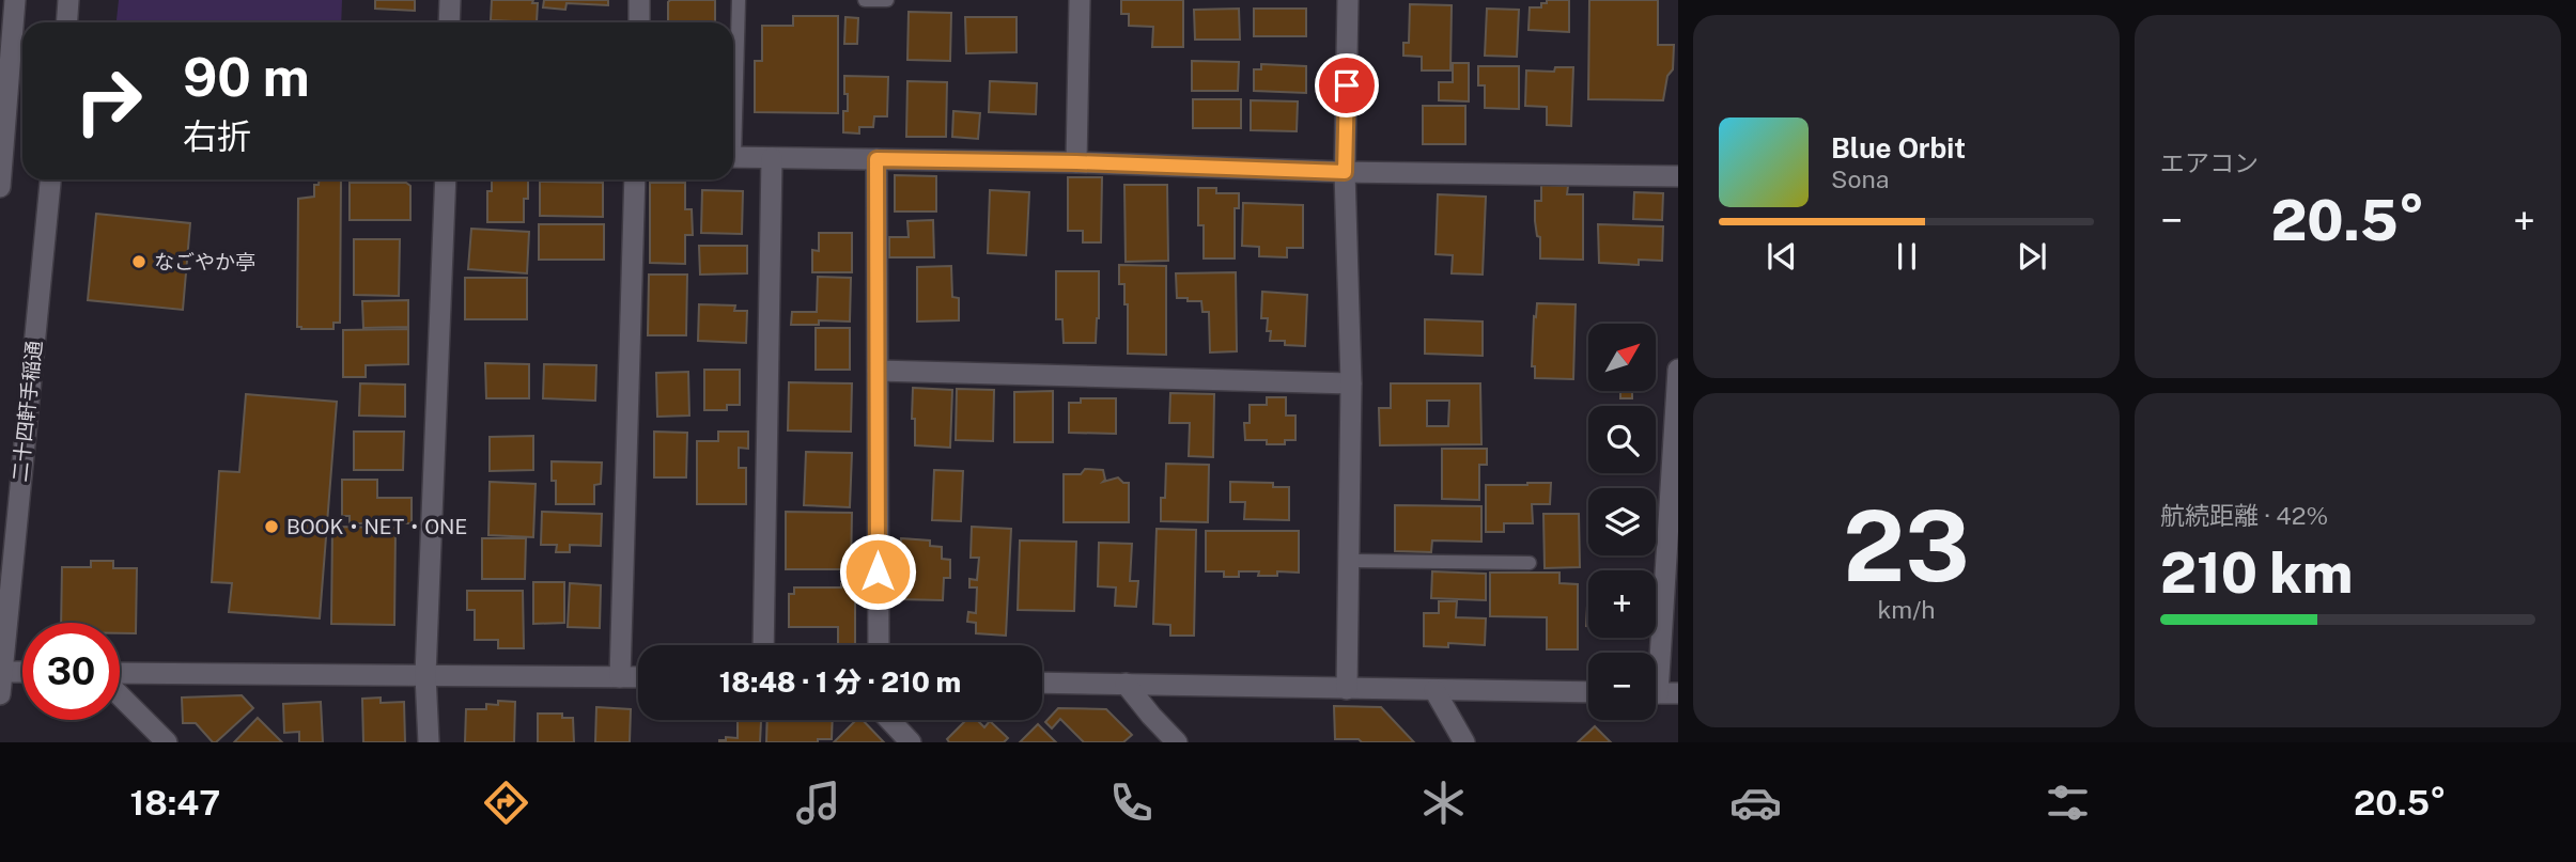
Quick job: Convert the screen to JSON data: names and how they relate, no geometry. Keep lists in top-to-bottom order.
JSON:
{
  "streets": {
    "street": ["二十四軒手稲通"]
  },
  "places": ["なごやか亭", "BOOK・NET・ONE"],
  "north": "top right",
  "page": {
    "tile": [
      "エアコン",
      ["23", "km/h"],
      ["航続距離 · 42%", "210 km"]
    ],
    "turn": ["90 m", "右折"],
    "song": ["Blue Orbit", "Sona"],
    "heat": ["−", "20.5°", "+"],
    "map_buttons": ["+", "−"],
    "limit": "30",
    "trip": "18:48 · 1 分 · 210 m",
    "tabs": ["18:47", "20.5°"]
  }
}
